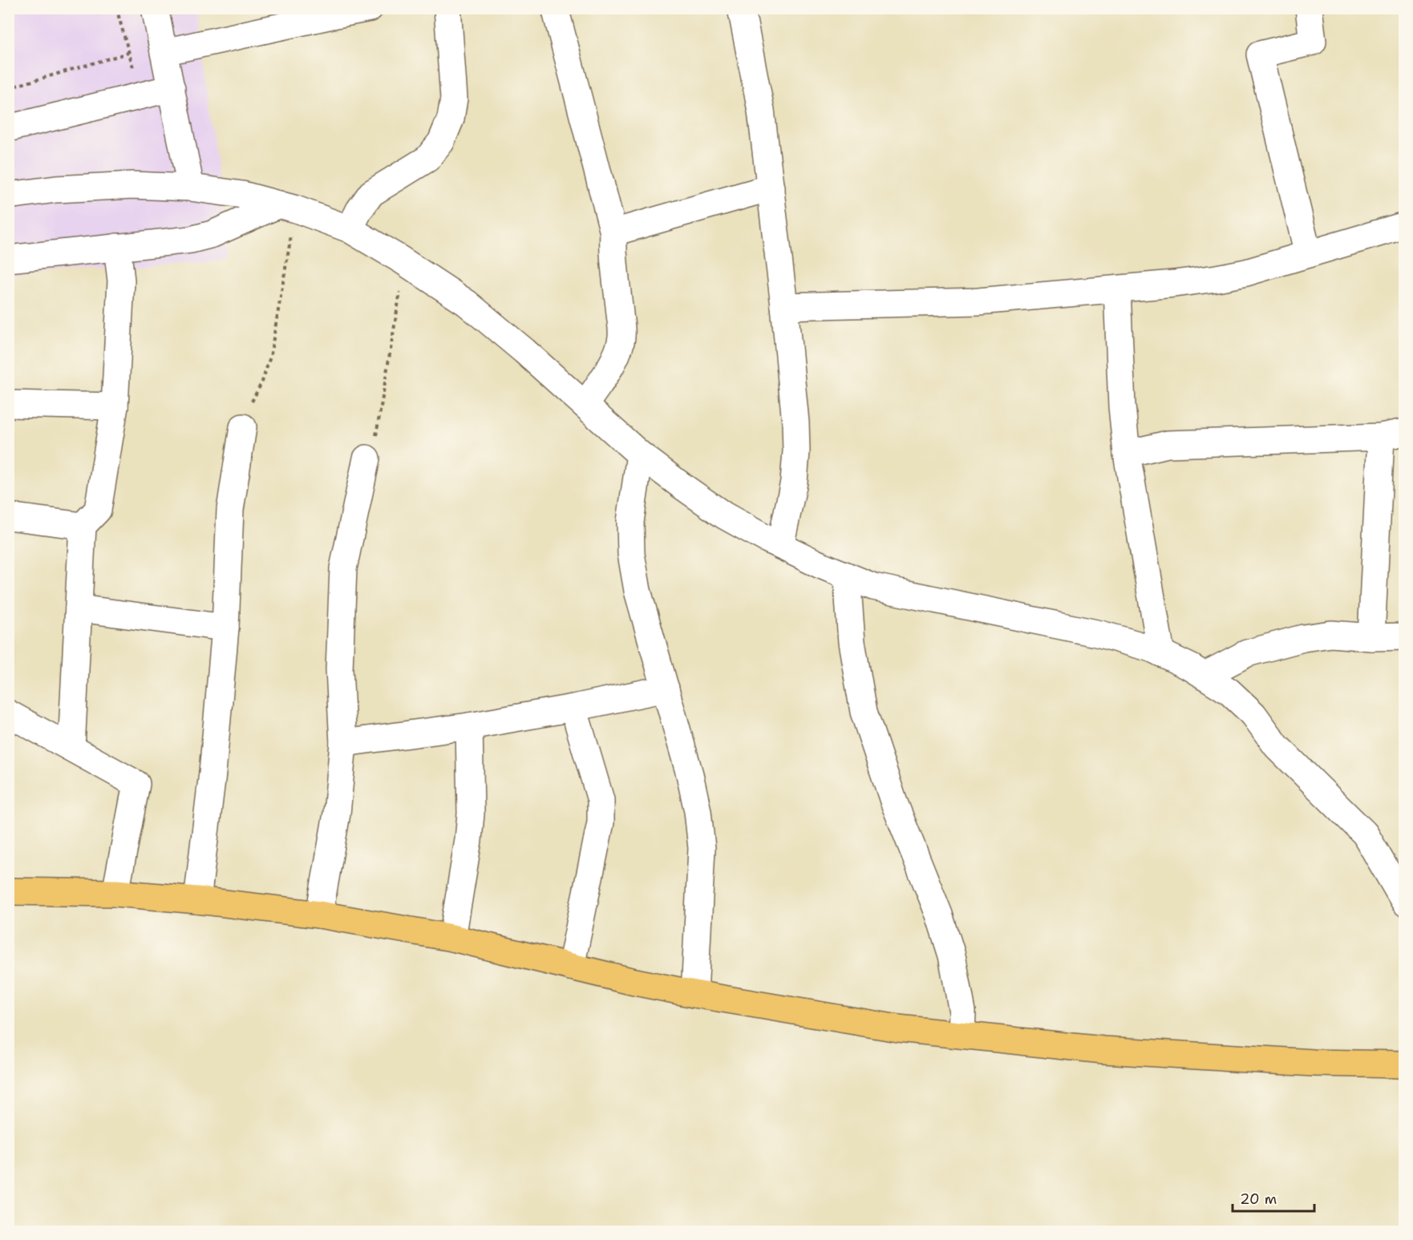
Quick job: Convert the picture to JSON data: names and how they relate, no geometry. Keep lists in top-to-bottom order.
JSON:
{
  "scale_bar": "20 m"
}
